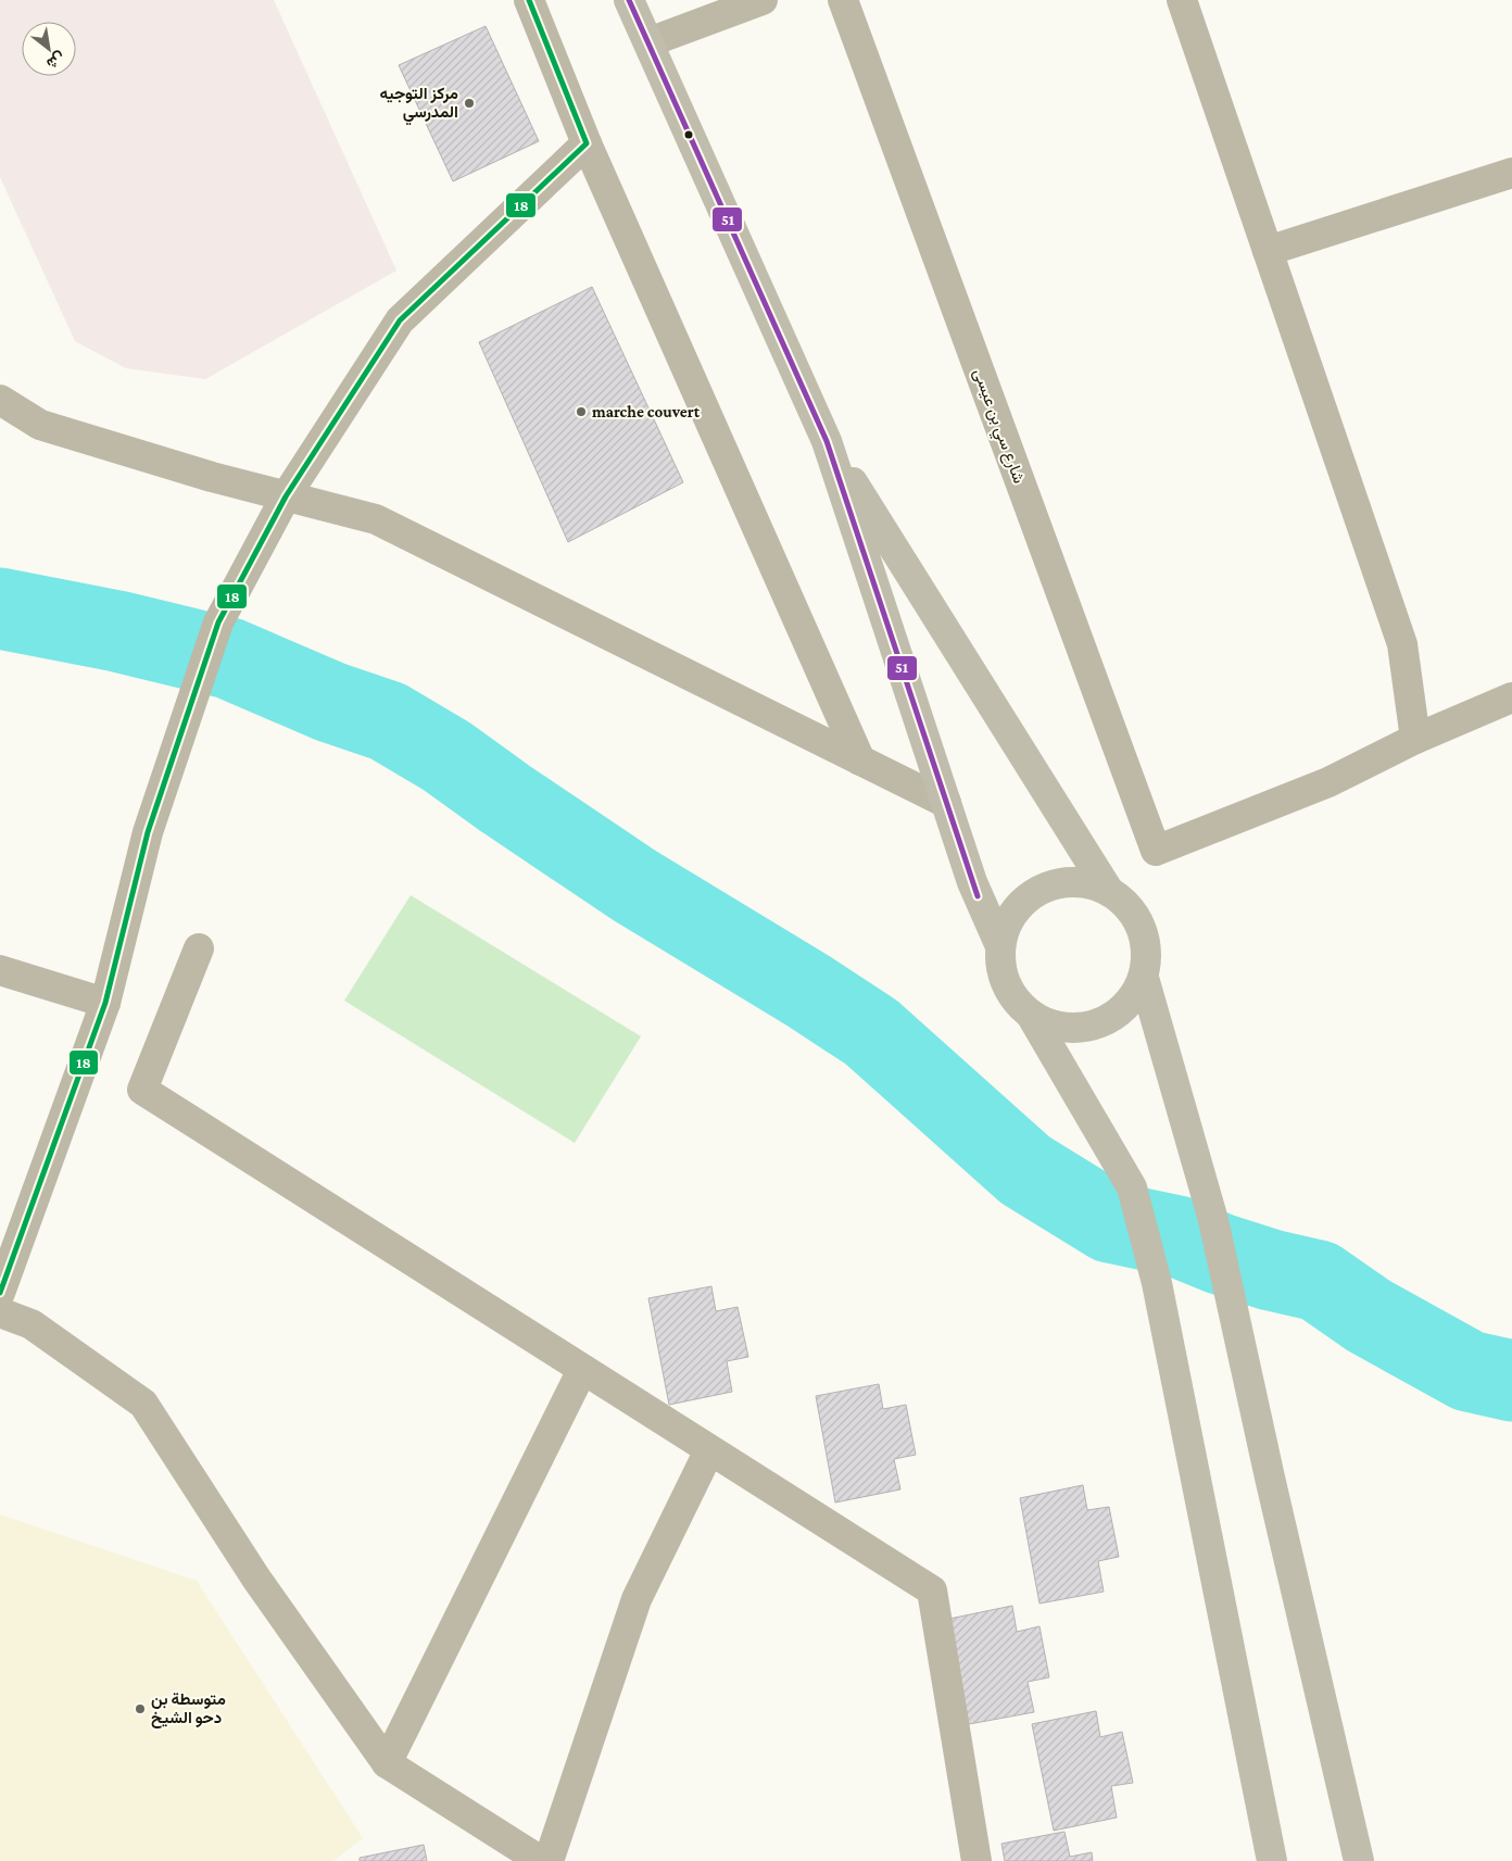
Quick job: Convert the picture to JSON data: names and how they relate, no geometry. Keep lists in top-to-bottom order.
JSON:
{
  "streets": {
    "street": ["شارع سي بن عيسى"]
  },
  "places": ["مركز التوجيه المدرسي", "marche couvert", "متوسطة بن دحو الشيخ"],
  "lines": ["transit line 51", "transit line 18"],
  "north": "bottom right"
}
